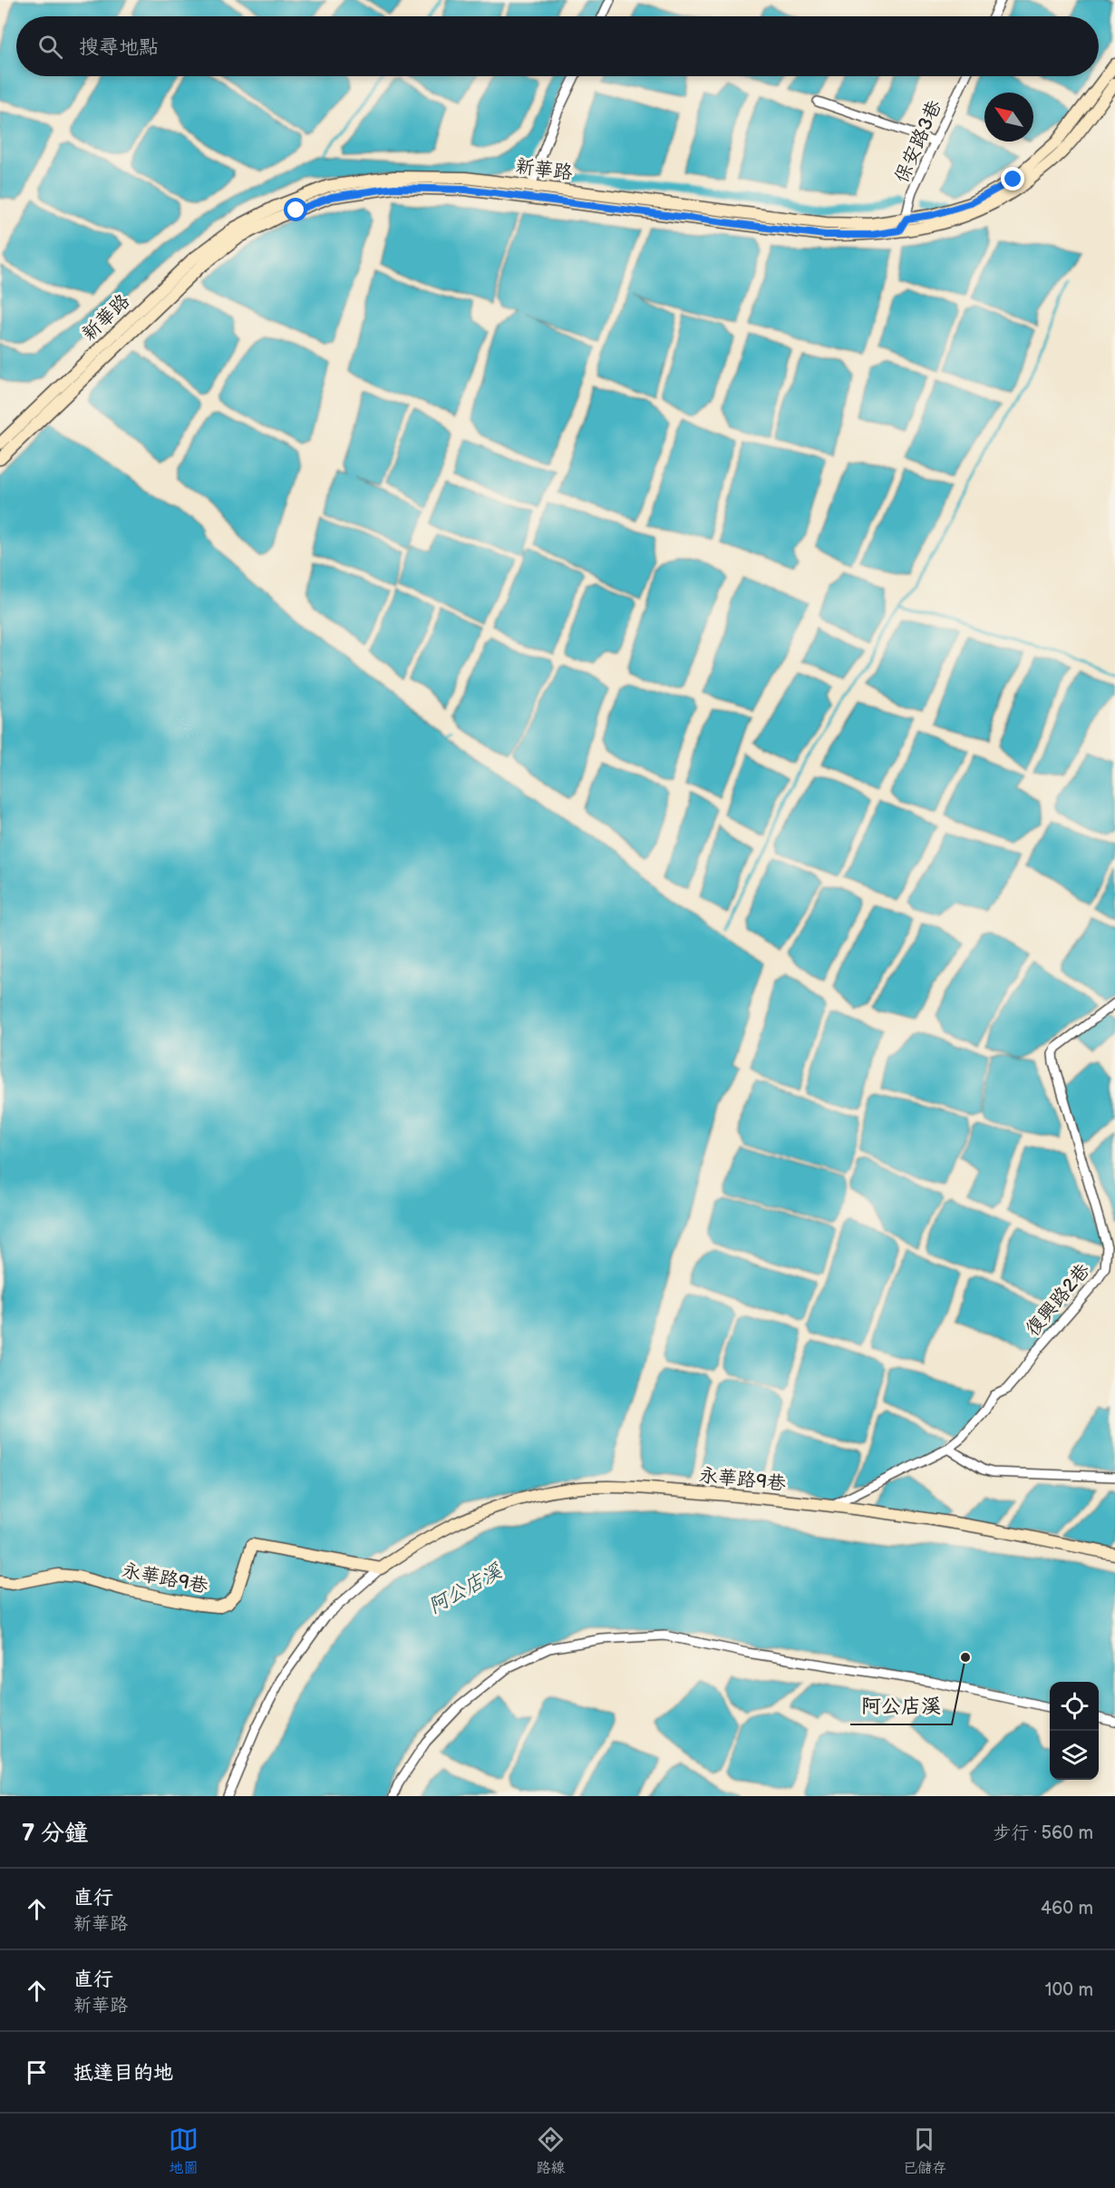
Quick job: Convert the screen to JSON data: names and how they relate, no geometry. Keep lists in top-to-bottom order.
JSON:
{
  "streets": {
    "street": [
      "保安路3巷",
      "新華路",
      "復興路2巷",
      "永華路9巷"
    ]
  },
  "crossings": [
    ["保安路3巷", "新華路"],
    ["復興路2巷", "永華路9巷"]
  ],
  "water": ["阿公店溪"],
  "places": ["阿公店溪"],
  "north": "top left",
  "page": {
    "search": "搜尋地點",
    "heading": ["7 分鐘", "步行 · 560 m"],
    "list": [
      ["直行", "新華路", "460 m"],
      ["直行", "新華路", "100 m"],
      "抵達目的地"
    ],
    "nav": ["地圖", "路線", "已儲存"]
  }
}
